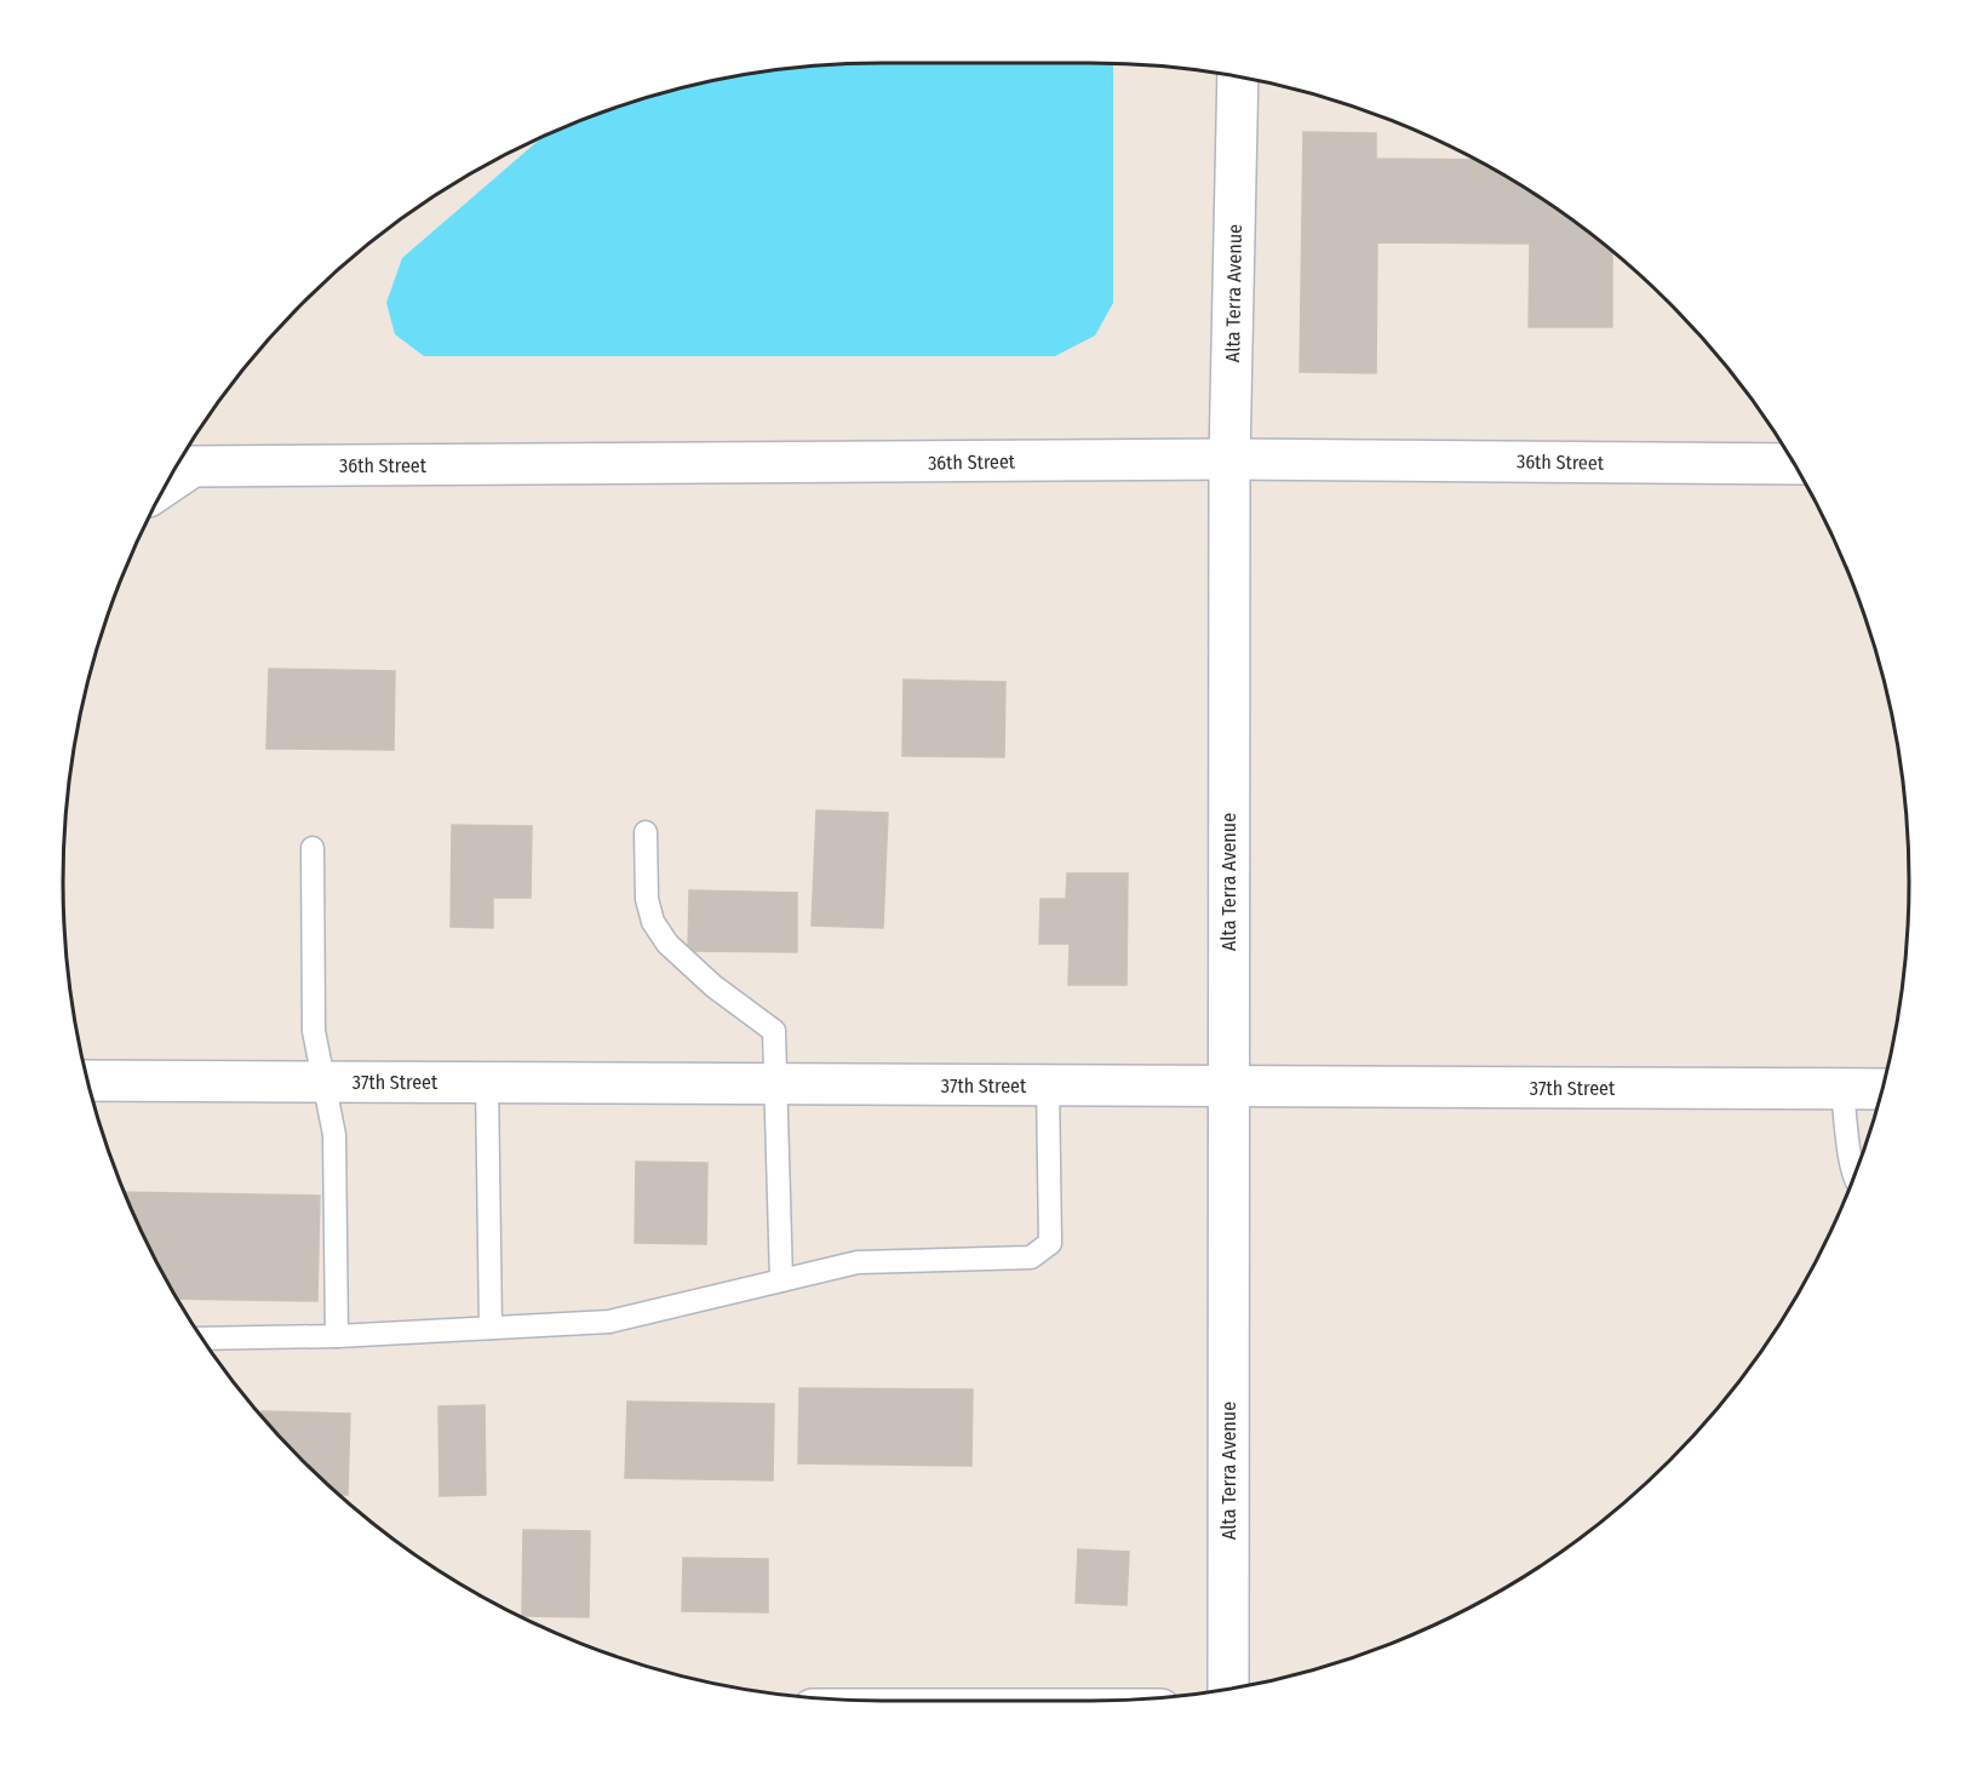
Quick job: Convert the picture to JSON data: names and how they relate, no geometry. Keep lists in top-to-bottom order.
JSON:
{
  "streets": {
    "street": ["Alta Terra Avenue", "36th Street", "37th Street"]
  },
  "crossings": [
    ["Alta Terra Avenue", "36th Street"],
    ["Alta Terra Avenue", "37th Street"]
  ]
}
